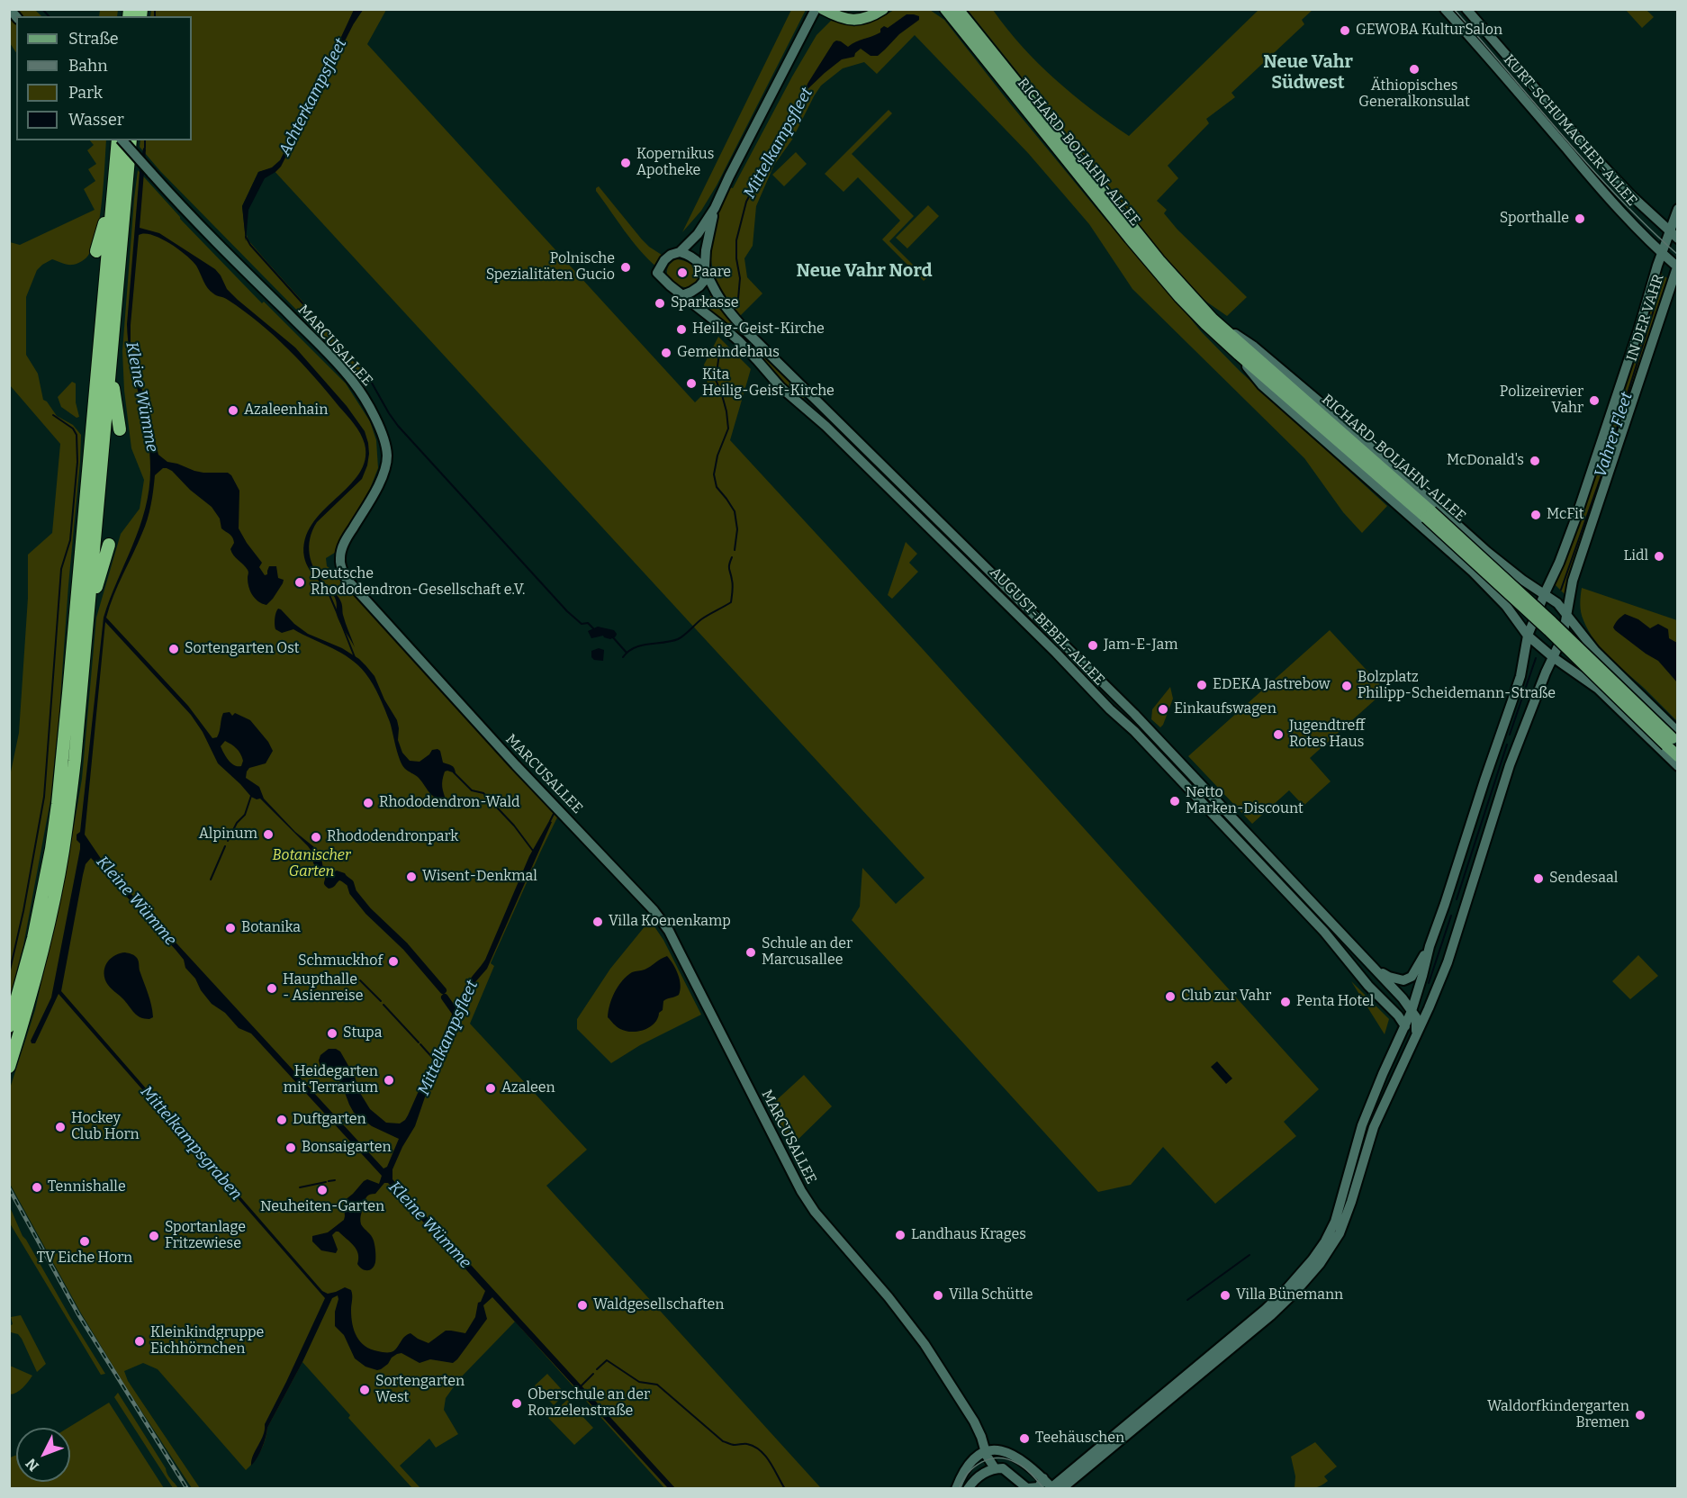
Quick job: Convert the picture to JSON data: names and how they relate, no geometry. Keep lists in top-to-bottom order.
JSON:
{
  "streets": {
    "main road": ["RICHARD-BOLJAHN-ALLEE"],
    "street": [
      "KURT-SCHUMACHER-ALLEE",
      "IN DER VAHR",
      "MARCUSALLEE",
      "AUGUST-BEBEL-ALLEE"
    ]
  },
  "crossings": [
    ["KURT-SCHUMACHER-ALLEE", "IN DER VAHR"],
    ["RICHARD-BOLJAHN-ALLEE", "IN DER VAHR"]
  ],
  "districts": ["Neue Vahr Südwest", "Neue Vahr Nord"],
  "water": [
    "Achterkampsfleet",
    "Mittelkampsfleet",
    "Kleine Wümme",
    "Vahrer Fleet",
    "Mittelkampsgraben"
  ],
  "parks": ["Botanischer Garten"],
  "places": [
    "GEWOBA KulturSalon",
    "Äthiopisches Generalkonsulat",
    "Kopernikus Apotheke",
    "Sporthalle",
    "Polnische Spezialitäten Gucio",
    "Paare",
    "Sparkasse",
    "Heilig-Geist-Kirche",
    "Gemeindehaus",
    "Kita Heilig-Geist-Kirche",
    "Polizeirevier Vahr",
    "Azaleenhain",
    "McDonald's",
    "McFit",
    "Lidl",
    "Deutsche Rhododendron-Gesellschaft e.V.",
    "Jam-E-Jam",
    "Sortengarten Ost",
    "EDEKA Jastrebow",
    "Bolzplatz Philipp-Scheidemann-Straße",
    "Einkaufswagen",
    "Jugendtreff Rotes Haus",
    "Netto Marken-Discount",
    "Rhododendron-Wald",
    "Alpinum",
    "Rhododendronpark",
    "Wisent-Denkmal",
    "Sendesaal",
    "Villa Koenenkamp",
    "Botanika",
    "Schule an der Marcusallee",
    "Schmuckhof",
    "Haupthalle - Asienreise",
    "Club zur Vahr",
    "Penta Hotel",
    "Stupa",
    "Heidegarten mit Terrarium",
    "Azaleen",
    "Duftgarten",
    "Hockey Club Horn",
    "Bonsaigarten",
    "Tennishalle",
    "Neuheiten-Garten",
    "Landhaus Krages",
    "Sportanlage Fritzewiese",
    "TV Eiche Horn",
    "Villa Schütte",
    "Villa Bünemann",
    "Waldgesellschaften",
    "Kleinkindgruppe Eichhörnchen",
    "Sortengarten West",
    "Oberschule an der Ronzelenstraße",
    "Waldorfkindergarten Bremen",
    "Teehäuschen"
  ],
  "legend": [
    "Straße",
    "Bahn",
    "Park",
    "Wasser"
  ],
  "north": "bottom left"
}
